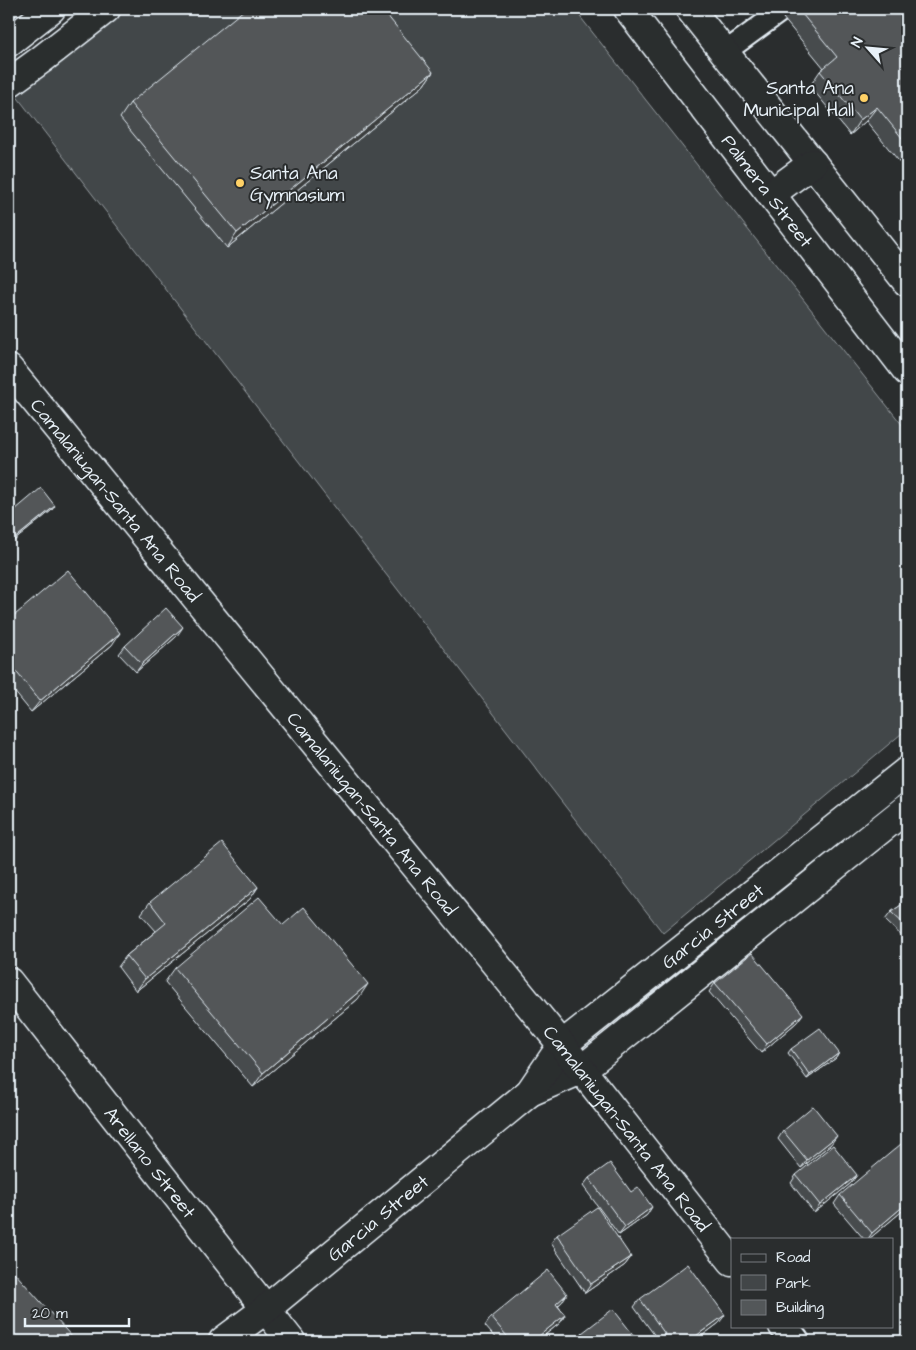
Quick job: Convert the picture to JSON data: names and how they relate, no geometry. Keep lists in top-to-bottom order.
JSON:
{
  "streets": {
    "street": [
      "Palmera Street",
      "Camalaniugan-Santa Ana Road",
      "Garcia Street",
      "Arellano Street"
    ]
  },
  "crossings": [
    ["Camalaniugan-Santa Ana Road", "Garcia Street"],
    ["Garcia Street", "Arellano Street"]
  ],
  "places": ["Santa Ana Municipal Hall", "Santa Ana Gymnasium"],
  "legend": ["Road", "Park", "Building"],
  "scale_bar": "20 m",
  "north": "top left"
}
